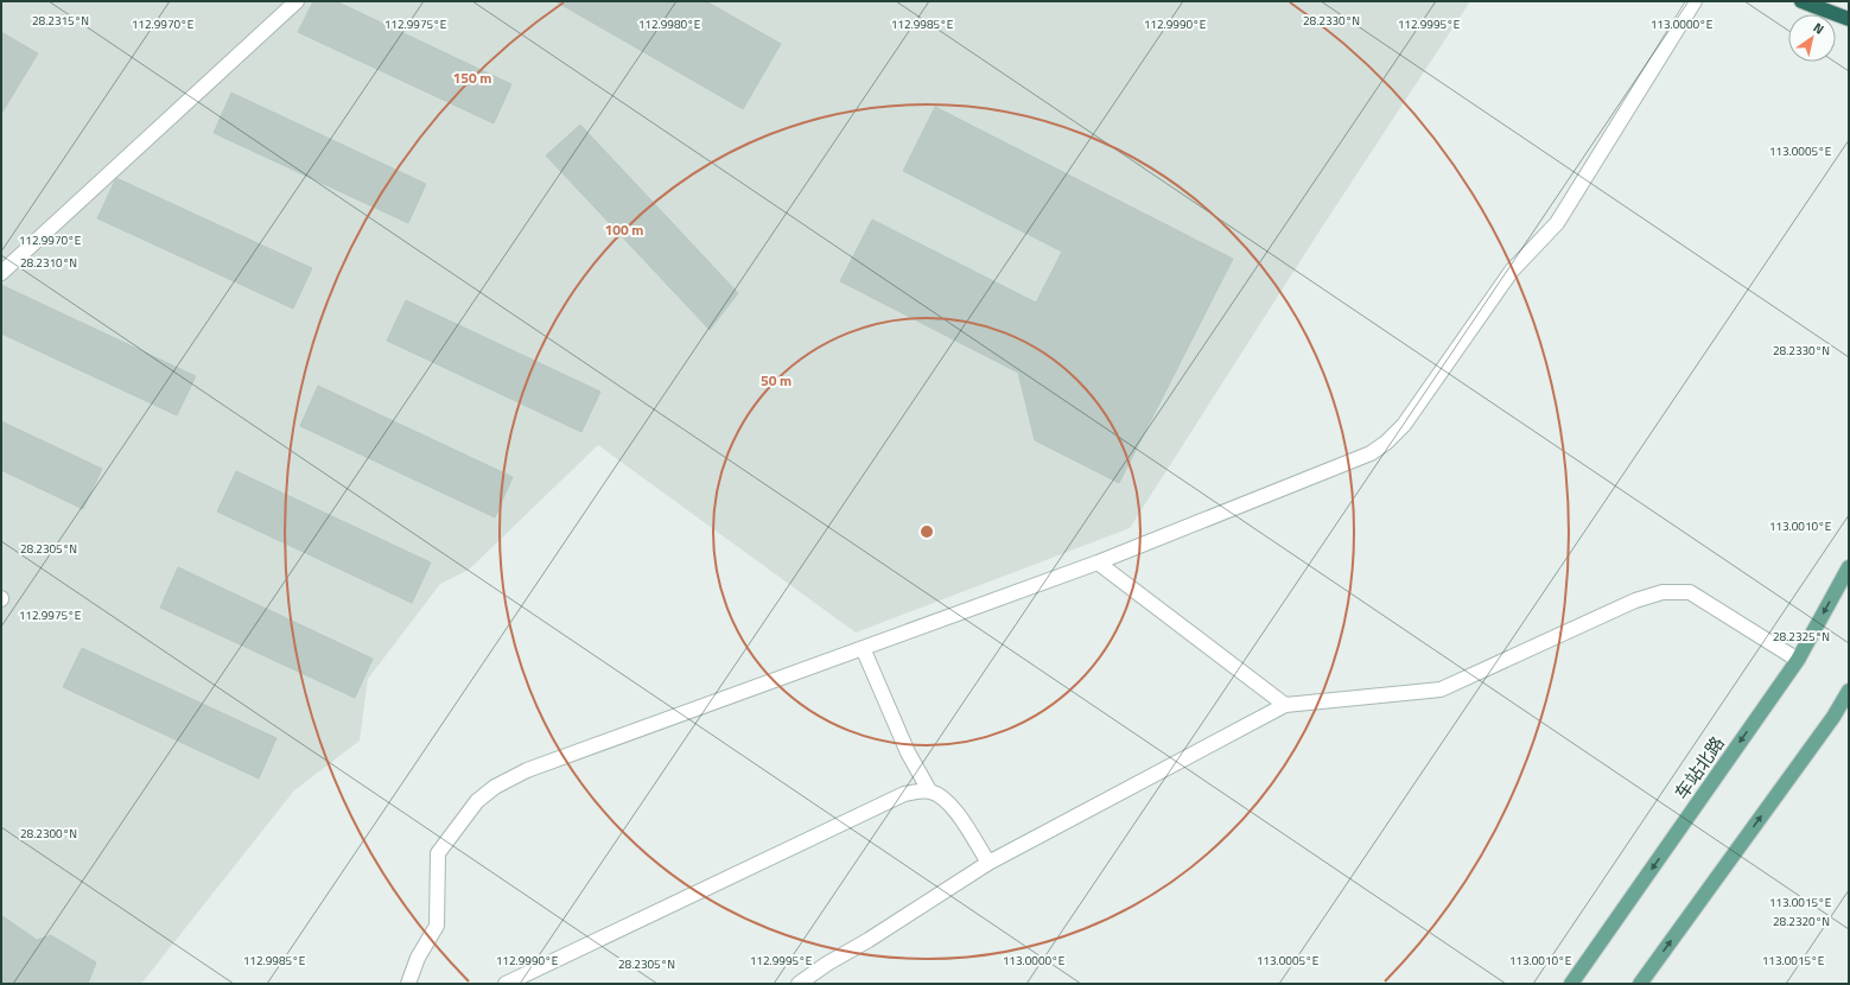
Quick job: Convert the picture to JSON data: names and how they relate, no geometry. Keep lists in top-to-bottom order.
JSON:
{
  "streets": {
    "main road": ["车站北路"]
  },
  "north": "top right",
  "coordinates": [
    "28.2315°N",
    "28.2330°N",
    "112.9970°E",
    "112.9975°E",
    "112.9980°E",
    "112.9985°E",
    "112.9990°E",
    "112.9995°E",
    "113.0000°E",
    "113.0005°E",
    "28.2310°N",
    "113.0010°E",
    "28.2305°N",
    "28.2325°N",
    "28.2300°N",
    "113.0015°E",
    "28.2320°N"
  ],
  "rings": ["150 m", "100 m", "50 m"]
}
